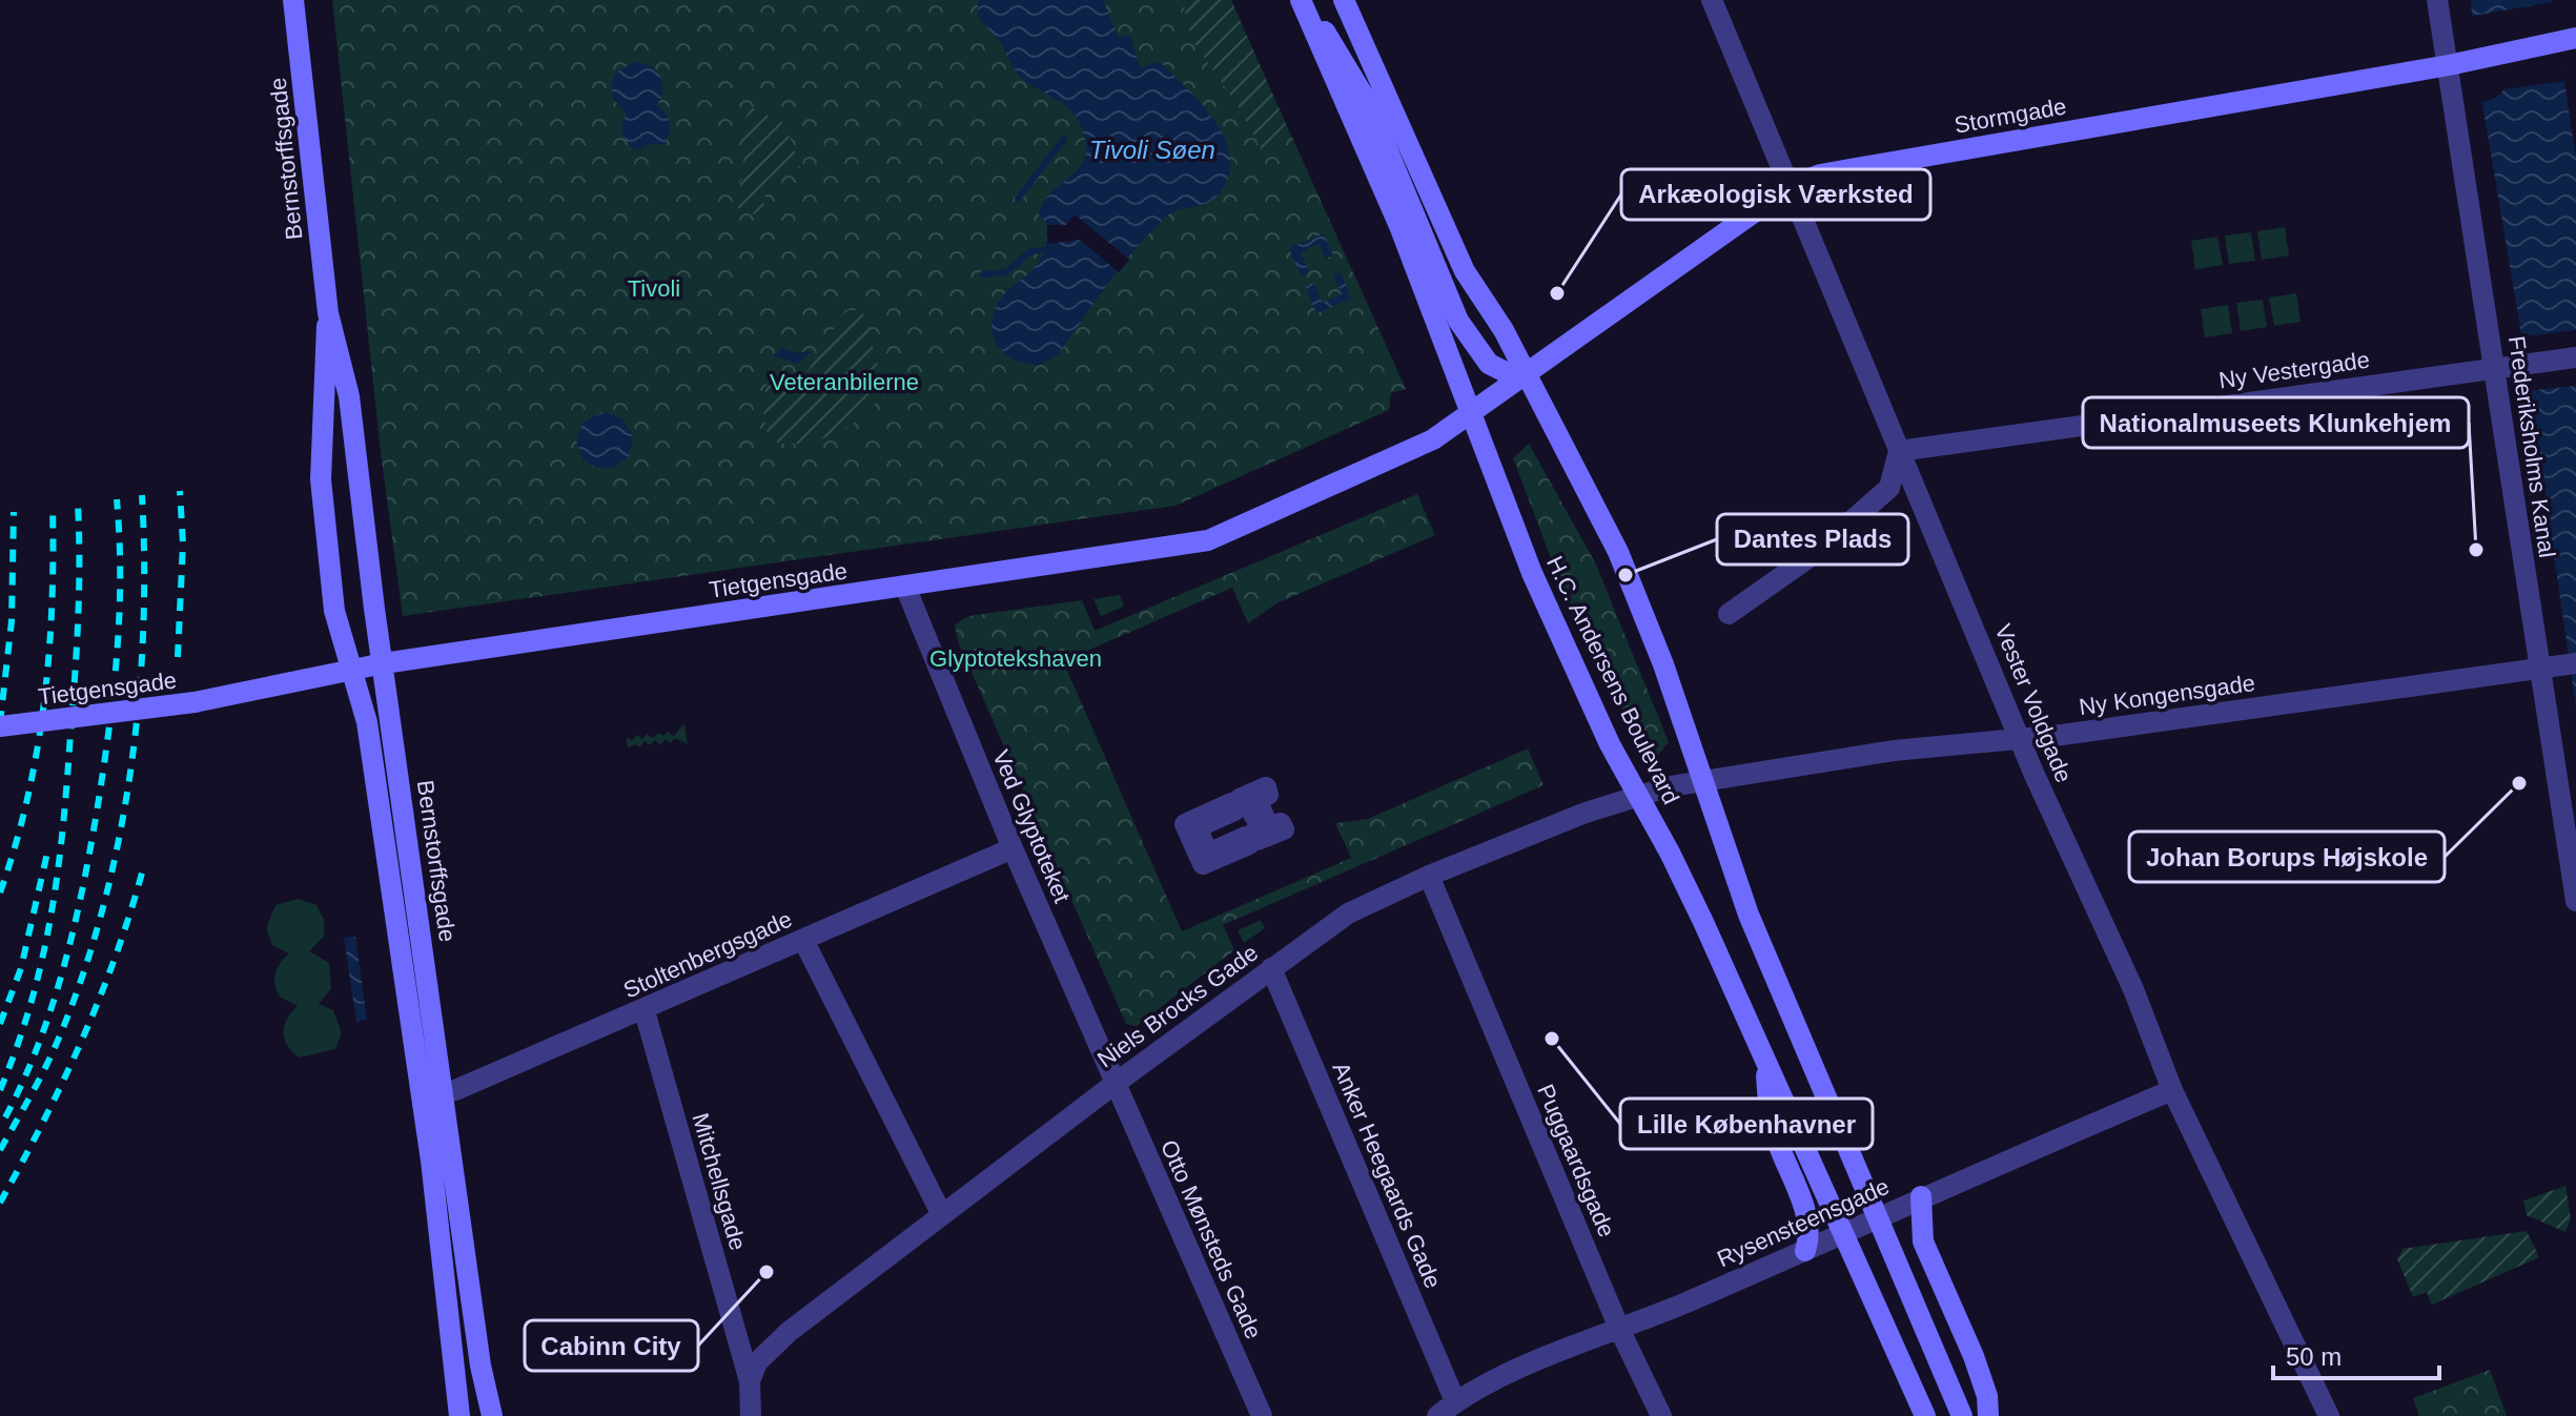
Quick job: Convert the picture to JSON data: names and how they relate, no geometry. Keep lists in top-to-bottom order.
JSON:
{
  "streets": {
    "street": [
      "Stormgade",
      "Bernstorffsgade",
      "Ny Vestergade",
      "Frederiksholms Kanal",
      "Tietgensgade",
      "H.C. Andersens Boulevard",
      "Ny Kongensgade",
      "Vester Voldgade",
      "Ved Glyptoteket",
      "Stoltenbergsgade",
      "Niels Brocks Gade",
      "Puggaardsgade",
      "Anker Heegaards Gade",
      "Mitchellsgade",
      "Rysensteensgade",
      "Otto Mønsteds Gade"
    ]
  },
  "crossings": [
    ["Stormgade", "Frederiksholms Kanal"],
    ["Stormgade", "Tietgensgade"],
    ["Stormgade", "H.C. Andersens Boulevard"],
    ["Stormgade", "Vester Voldgade"],
    ["Bernstorffsgade", "Tietgensgade"],
    ["Bernstorffsgade", "Stoltenbergsgade"],
    ["Ny Vestergade", "Frederiksholms Kanal"],
    ["Ny Vestergade", "Vester Voldgade"],
    ["Frederiksholms Kanal", "Ny Kongensgade"],
    ["Tietgensgade", "H.C. Andersens Boulevard"],
    ["Tietgensgade", "Ved Glyptoteket"],
    ["H.C. Andersens Boulevard", "Ny Kongensgade"],
    ["H.C. Andersens Boulevard", "Niels Brocks Gade"],
    ["H.C. Andersens Boulevard", "Rysensteensgade"],
    ["Ny Kongensgade", "Vester Voldgade"],
    ["Ny Kongensgade", "Niels Brocks Gade"],
    ["Vester Voldgade", "Rysensteensgade"],
    ["Ved Glyptoteket", "Stoltenbergsgade"],
    ["Ved Glyptoteket", "Niels Brocks Gade"],
    ["Ved Glyptoteket", "Otto Mønsteds Gade"],
    ["Stoltenbergsgade", "Mitchellsgade"],
    ["Niels Brocks Gade", "Puggaardsgade"],
    ["Niels Brocks Gade", "Anker Heegaards Gade"],
    ["Niels Brocks Gade", "Mitchellsgade"],
    ["Niels Brocks Gade", "Otto Mønsteds Gade"],
    ["Puggaardsgade", "Rysensteensgade"],
    ["Anker Heegaards Gade", "Rysensteensgade"]
  ],
  "water": ["Tivoli Søen"],
  "parks": ["Tivoli", "Veteranbilerne", "Glyptotekshaven"],
  "places": [
    "Arkæologisk Værksted",
    "Nationalmuseets Klunkehjem",
    "Dantes Plads",
    "Johan Borups Højskole",
    "Lille Københavner",
    "Cabinn City"
  ],
  "scale_bar": "50 m"
}
